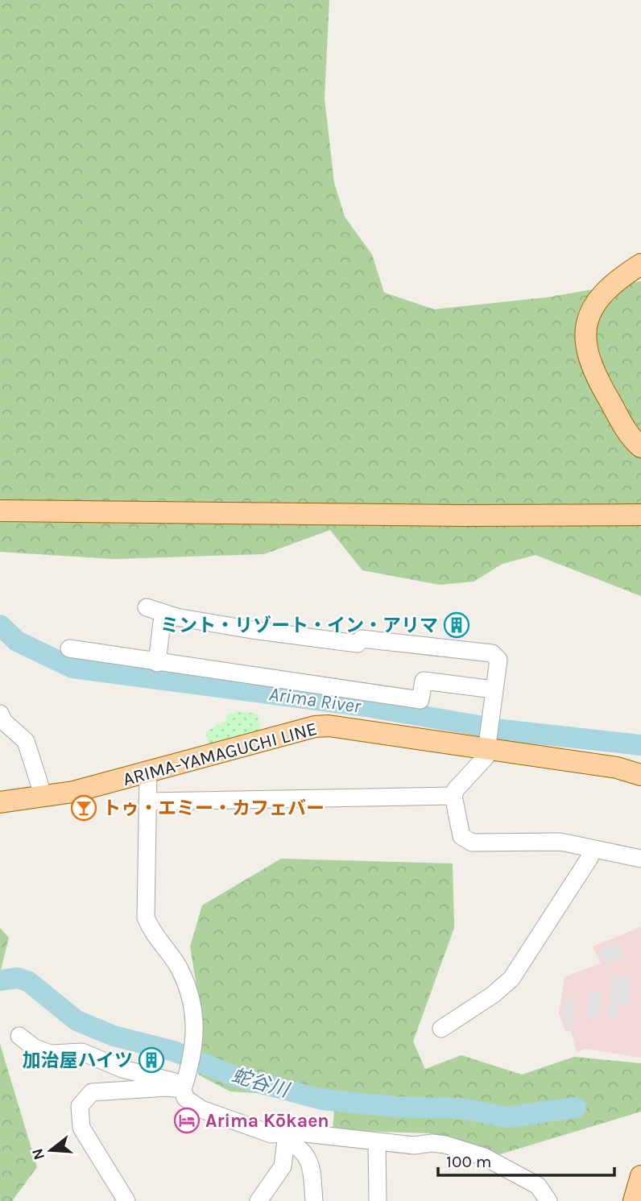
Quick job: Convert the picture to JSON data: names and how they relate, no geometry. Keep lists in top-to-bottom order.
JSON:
{
  "streets": {
    "main road": ["ARIMA-YAMAGUCHI LINE"]
  },
  "water": ["Arima River", "蛇谷川"],
  "places": {
    "building": ["ミント・リゾート・イン・アリマ", "加治屋ハイツ"],
    "bar": ["トゥ・エミー・カフェバー"],
    "hotel": ["Arima Kōkaen"]
  },
  "scale_bar": "100 m",
  "north": "left"
}
